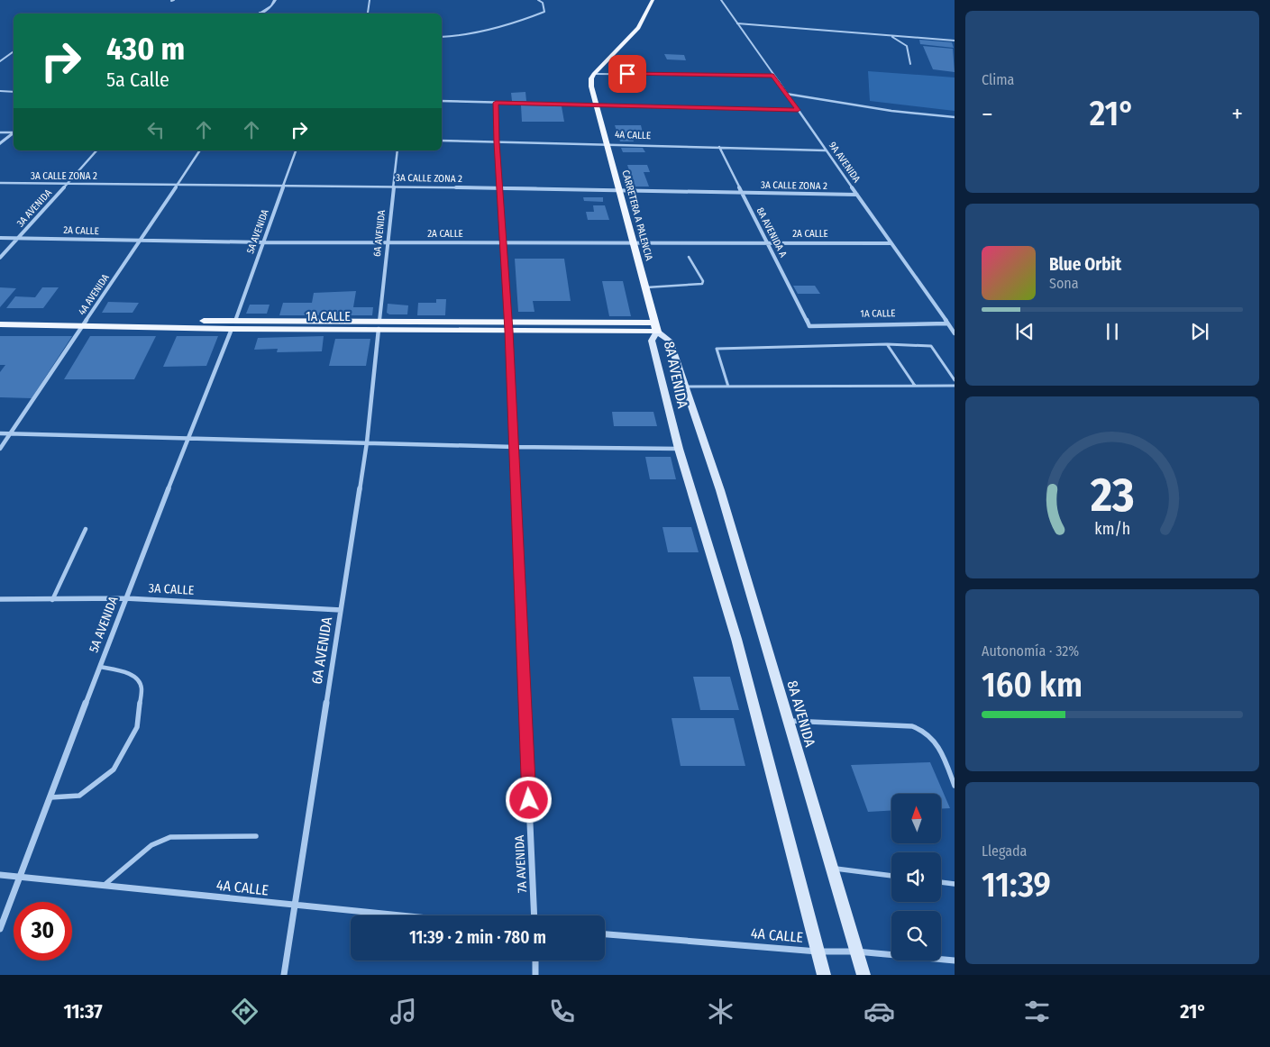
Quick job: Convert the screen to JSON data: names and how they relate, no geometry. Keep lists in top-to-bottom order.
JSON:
{
  "streets": {
    "main road": ["CARRETERA A PALENCIA", "1A CALLE", "8A AVENIDA"],
    "street": [
      "4A CALLE",
      "9A AVENIDA",
      "3A CALLE ZONA 2",
      "3A AVENIDA",
      "2A CALLE",
      "5A AVENIDA",
      "8A AVENIDA A",
      "6A AVENIDA",
      "4A AVENIDA",
      "3A CALLE",
      "7A AVENIDA"
    ]
  },
  "crossings": [
    ["4A CALLE", "9A AVENIDA"],
    ["4A CALLE", "CARRETERA A PALENCIA"],
    ["4A CALLE", "5A AVENIDA"],
    ["4A CALLE", "8A AVENIDA A"],
    ["4A CALLE", "6A AVENIDA"],
    ["4A CALLE", "8A AVENIDA"],
    ["4A CALLE", "7A AVENIDA"],
    ["9A AVENIDA", "3A CALLE ZONA 2"],
    ["9A AVENIDA", "2A CALLE"],
    ["9A AVENIDA", "1A CALLE"],
    ["3A CALLE ZONA 2", "3A AVENIDA"],
    ["3A CALLE ZONA 2", "CARRETERA A PALENCIA"],
    ["3A CALLE ZONA 2", "5A AVENIDA"],
    ["3A CALLE ZONA 2", "8A AVENIDA A"],
    ["3A CALLE ZONA 2", "6A AVENIDA"],
    ["3A CALLE ZONA 2", "4A AVENIDA"],
    ["3A CALLE ZONA 2", "7A AVENIDA"],
    ["3A AVENIDA", "2A CALLE"],
    ["CARRETERA A PALENCIA", "2A CALLE"],
    ["CARRETERA A PALENCIA", "1A CALLE"],
    ["CARRETERA A PALENCIA", "8A AVENIDA"],
    ["2A CALLE", "5A AVENIDA"],
    ["2A CALLE", "8A AVENIDA A"],
    ["2A CALLE", "6A AVENIDA"],
    ["2A CALLE", "4A AVENIDA"],
    ["2A CALLE", "7A AVENIDA"],
    ["5A AVENIDA", "1A CALLE"],
    ["5A AVENIDA", "3A CALLE"],
    ["8A AVENIDA A", "1A CALLE"],
    ["6A AVENIDA", "1A CALLE"],
    ["6A AVENIDA", "3A CALLE"],
    ["4A AVENIDA", "1A CALLE"],
    ["1A CALLE", "8A AVENIDA"],
    ["1A CALLE", "7A AVENIDA"]
  ],
  "north": "top",
  "page": {
    "tile": [
      "Clima",
      ["Autonomía · 32%", "160 km"],
      ["Llegada", "11:39"]
    ],
    "turn": ["430 m", "5a Calle"],
    "heat": ["−", "21°", "+"],
    "song": ["Blue Orbit", "Sona"],
    "limit": "30",
    "trip": "11:39 · 2 min · 780 m",
    "tabs": ["11:37", "21°"],
    "gauge": ["23", "km/h"]
  }
}
